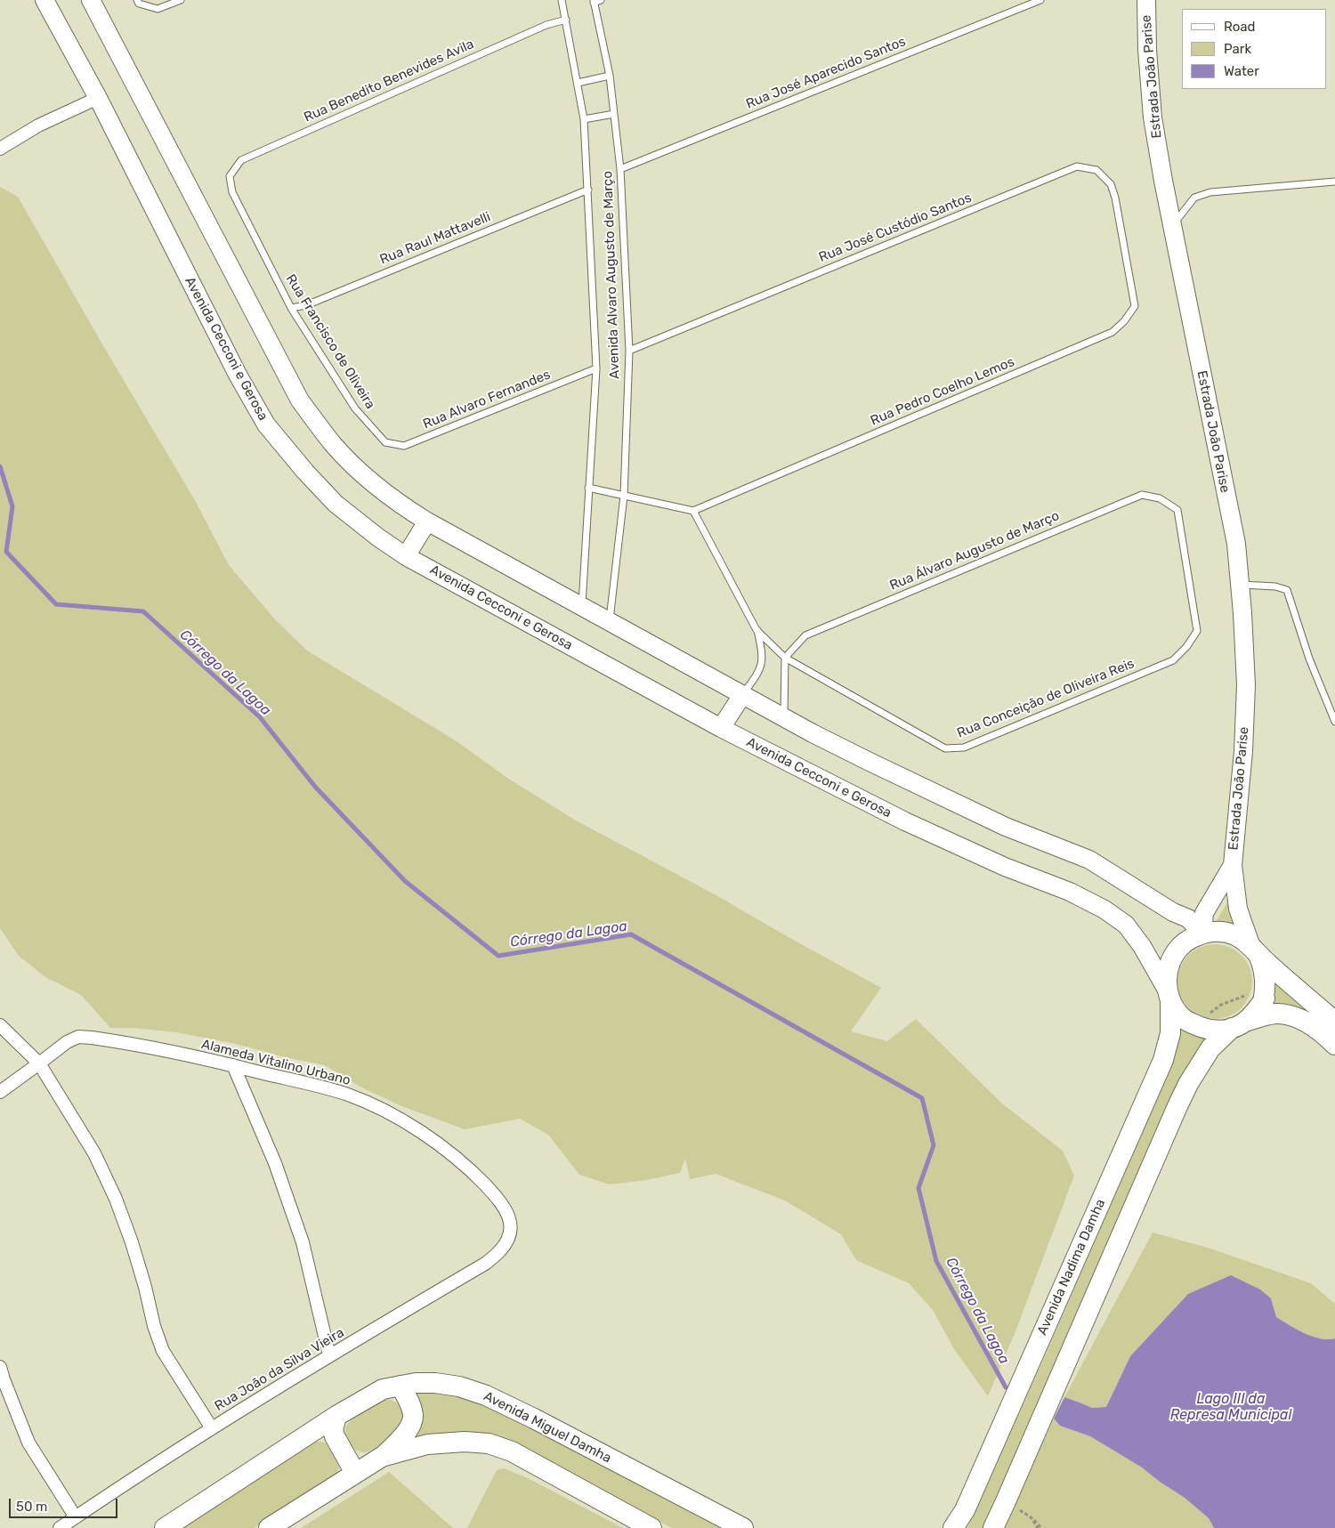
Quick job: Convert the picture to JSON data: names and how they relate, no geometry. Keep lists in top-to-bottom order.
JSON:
{
  "streets": {
    "main road": ["Avenida Nadima Damha", "Avenida Miguel Damha"],
    "street": [
      "Estrada João Parise",
      "Avenida Cecconi e Gerosa",
      "Alameda Vitalino Urbano",
      "Rua João da Silva Vieira"
    ],
    "lane": [
      "Rua José Aparecido Santos",
      "Rua Benedito Benevides Avila",
      "Rua José Custódio Santos",
      "Rua Raul Mattavelli",
      "Avenida Alvaro Augusto de Março",
      "Rua Francisco de Oliveira",
      "Rua Pedro Coelho Lemos",
      "Rua Alvaro Fernandes",
      "Rua Álvaro Augusto de Março",
      "Rua Conceição de Oliveira Reis"
    ]
  },
  "crossings": [
    ["Rua José Aparecido Santos", "Avenida Alvaro Augusto de Março"],
    ["Estrada João Parise", "Avenida Cecconi e Gerosa"],
    ["Estrada João Parise", "Avenida Nadima Damha"],
    ["Rua Benedito Benevides Avila", "Avenida Alvaro Augusto de Março"],
    ["Rua Benedito Benevides Avila", "Rua Francisco de Oliveira"],
    ["Rua José Custódio Santos", "Avenida Alvaro Augusto de Março"],
    ["Rua José Custódio Santos", "Rua Pedro Coelho Lemos"],
    ["Rua Raul Mattavelli", "Avenida Alvaro Augusto de Março"],
    ["Rua Raul Mattavelli", "Rua Francisco de Oliveira"],
    ["Avenida Alvaro Augusto de Março", "Rua Alvaro Fernandes"],
    ["Rua Francisco de Oliveira", "Rua Alvaro Fernandes"],
    ["Avenida Cecconi e Gerosa", "Avenida Nadima Damha"],
    ["Rua Pedro Coelho Lemos", "Rua Conceição de Oliveira Reis"],
    ["Rua Álvaro Augusto de Março", "Rua Conceição de Oliveira Reis"],
    ["Alameda Vitalino Urbano", "Rua João da Silva Vieira"]
  ],
  "water": ["Córrego da Lagoa", "Lago III da Represa Municipal"],
  "legend": ["Road", "Park", "Water"],
  "scale_bar": "50 m"
}
